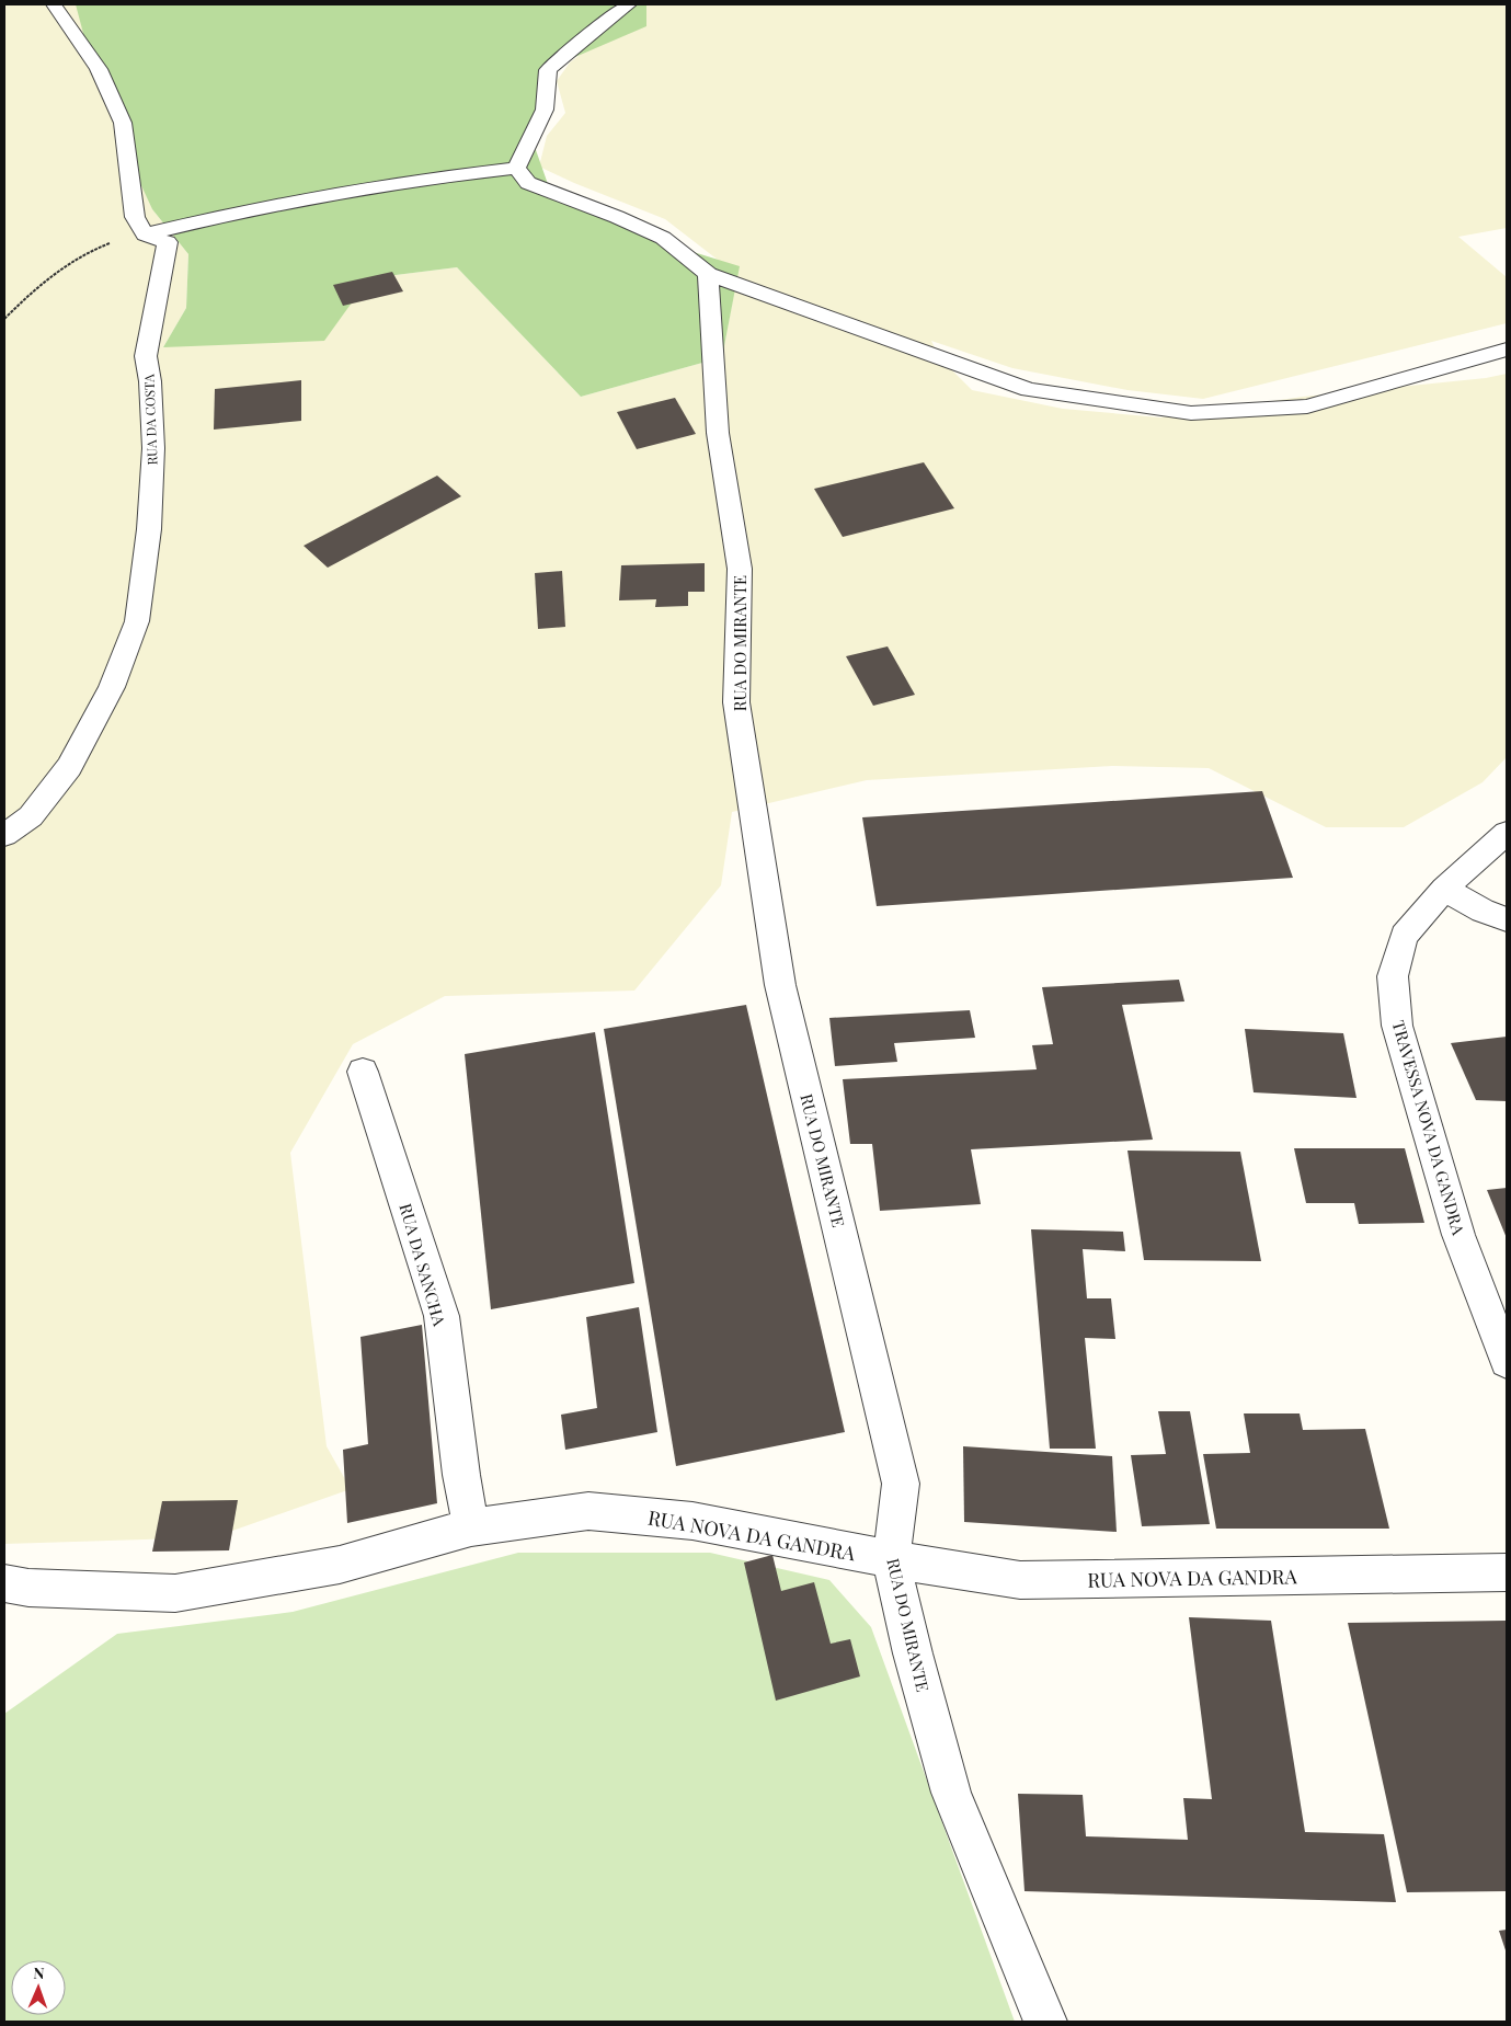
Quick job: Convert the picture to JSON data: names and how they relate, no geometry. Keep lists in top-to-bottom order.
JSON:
{
  "streets": {
    "street": [
      "RUA DA COSTA",
      "RUA DO MIRANTE",
      "TRAVESSA NOVA DA GANDRA",
      "RUA DA SANCHA",
      "RUA NOVA DA GANDRA"
    ]
  },
  "crossings": [
    ["RUA DO MIRANTE", "RUA NOVA DA GANDRA"],
    ["RUA DA SANCHA", "RUA NOVA DA GANDRA"]
  ],
  "north": "top"
}
